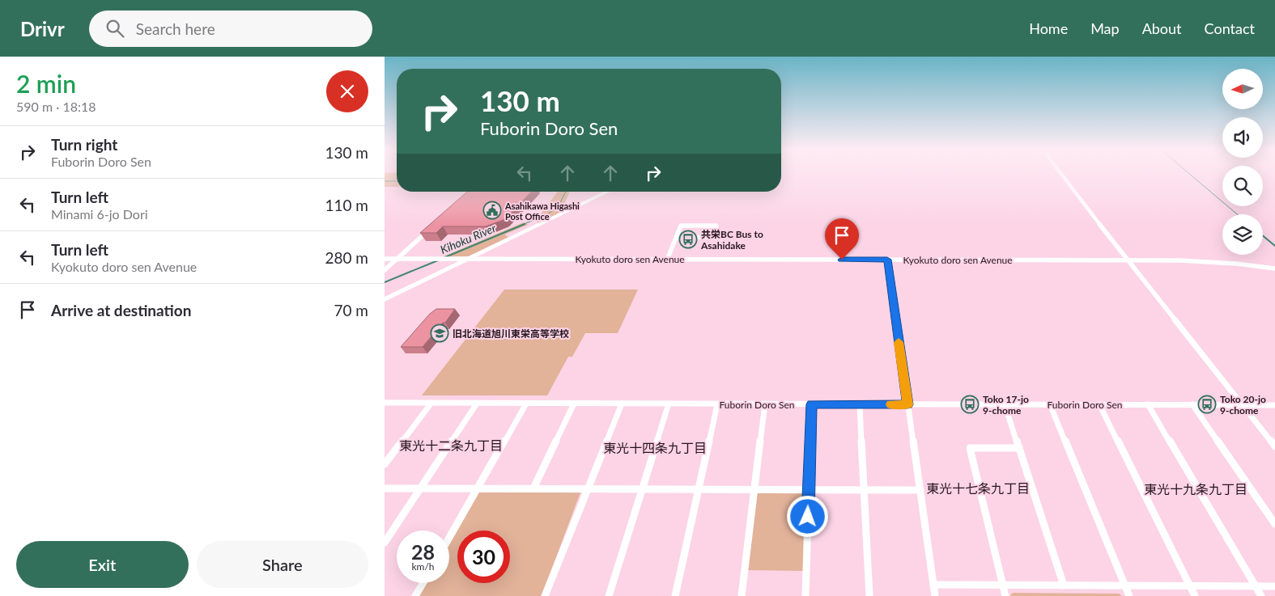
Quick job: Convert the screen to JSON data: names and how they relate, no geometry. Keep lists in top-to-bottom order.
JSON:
{
  "streets": {
    "street": ["Kyokuto doro sen Avenue", "Fuborin Doro Sen"]
  },
  "districts": [
    "東光十二条九丁目",
    "東光十四条九丁目",
    "東光十七条九丁目",
    "東光十九条九丁目"
  ],
  "water": ["Kihoku River"],
  "places": {
    "public building": ["Asahikawa Higashi Post Office"],
    "bus stop": ["共栄BC Bus to Asahidake", "Toko 17-jo 9-chome", "Toko 20-jo 9-chome"],
    "school or university": ["旧北海道旭川東栄高等学校"]
  },
  "north": "left",
  "page": {
    "header": "Drivr",
    "search": "Search here",
    "nav": [
      "Home",
      "Map",
      "About",
      "Contact"
    ],
    "heading": ["2 min", "590 m · 18:18"],
    "turn": ["130 m", "Fuborin Doro Sen"],
    "list": [
      {
        "name": "Turn right",
        "note": "Fuborin Doro Sen",
        "value": "130 m"
      },
      {
        "name": "Turn left",
        "note": "Minami 6-jo Dori",
        "value": "110 m"
      },
      {
        "name": "Turn left",
        "note": "Kyokuto doro sen Avenue",
        "value": "280 m"
      },
      {
        "name": "Arrive at destination",
        "value": "70 m"
      }
    ],
    "speed": "28 km/h",
    "limit": "30",
    "buttons": ["Exit", "Share"]
  }
}
